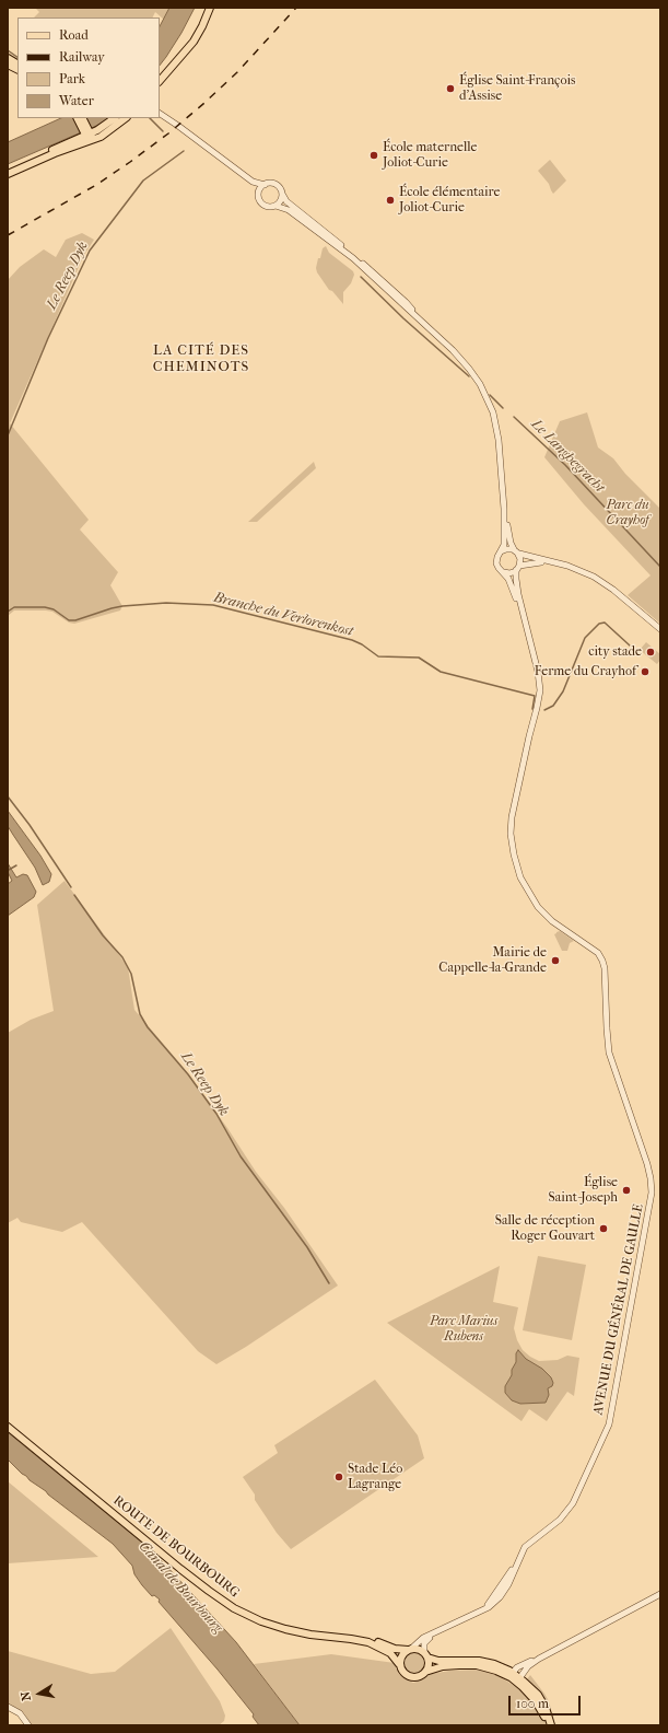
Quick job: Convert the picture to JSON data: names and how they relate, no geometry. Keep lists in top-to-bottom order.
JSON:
{
  "streets": {
    "main road": ["ROUTE DE BOURBOURG"],
    "street": ["AVENUE DU GÉNÉRAL DE GAULLE"]
  },
  "crossings": [
    ["AVENUE DU GÉNÉRAL DE GAULLE", "ROUTE DE BOURBOURG"]
  ],
  "districts": ["LA CITÉ DES CHEMINOTS"],
  "water": [
    "Le Reep Dyk",
    "Le Langhegracht",
    "Branche du Verlorenkost",
    "Canal de Bourbourg"
  ],
  "parks": ["Parc du Crayhof", "Parc Marius Rubens"],
  "places": [
    "Église Saint-François d'Assise",
    "École maternelle Joliot-Curie",
    "École élémentaire Joliot-Curie",
    "city stade",
    "Ferme du Crayhof",
    "Mairie de Cappelle-la-Grande",
    "Église Saint-Joseph",
    "Salle de réception Roger Gouvart",
    "Stade Léo Lagrange"
  ],
  "legend": [
    "Road",
    "Railway",
    "Park",
    "Water"
  ],
  "scale_bar": "100 m",
  "north": "left"
}
